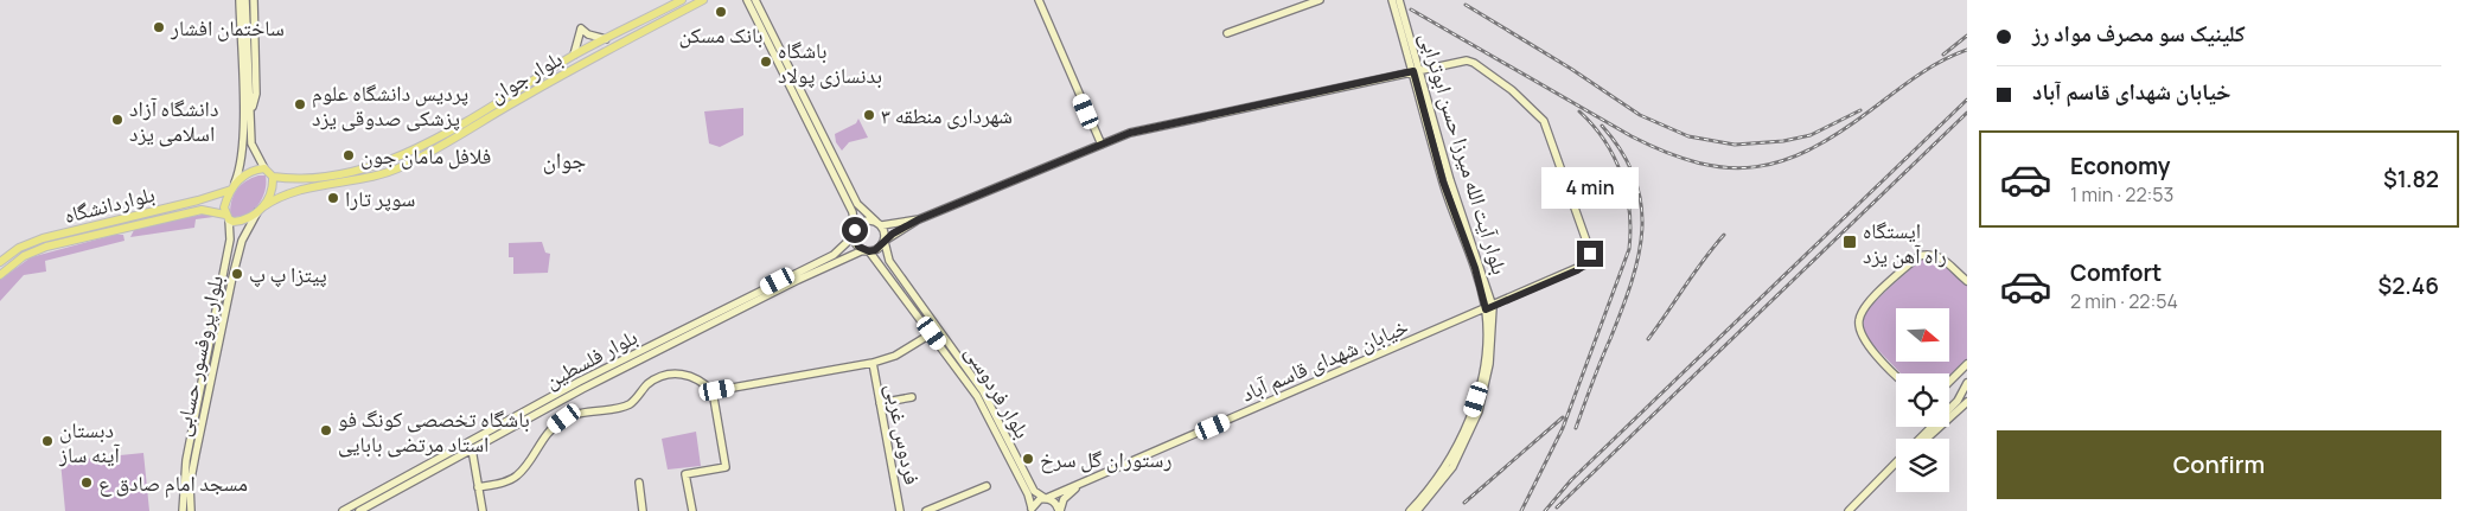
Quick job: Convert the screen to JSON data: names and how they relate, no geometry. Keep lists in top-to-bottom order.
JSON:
{
  "streets": {
    "main road": [
      "بلوار جوان",
      "بلوار آیت الله میرزا حسن ابوترابی",
      "بلواردانشگاه",
      "بلوار پروفسور حسابی",
      "بلوار فلسطین",
      "خیابان شهدای قاسم آباد",
      "بلوار فردوسی",
      "فردوس غربی"
    ]
  },
  "crossings": [
    ["بلوار جوان", "بلواردانشگاه"],
    ["بلوار جوان", "بلوار پروفسور حسابی"],
    ["بلوار آیت الله میرزا حسن ابوترابی", "خیابان شهدای قاسم آباد"],
    ["بلواردانشگاه", "بلوار پروفسور حسابی"],
    ["بلوار فلسطین", "بلوار فردوسی"],
    ["خیابان شهدای قاسم آباد", "بلوار فردوسی"]
  ],
  "districts": ["جوان"],
  "places": {
    "other": [
      "بانک مسکن",
      "ساختمان افشار",
      "باشگاه بدنسازی پولاد",
      "پردیس دانشگاه علوم پزشکی صدوقی یزد",
      "شهرداری منطقه ۳",
      "دانشگاه آزاد اسلامی یزد",
      "فلافل مامان جون",
      "سوپر تارا",
      "پیتزا پ پ",
      "باشگاه تخصصی کونگ فو استاد مرتضی بابایی",
      "دبستان آینه ساز",
      "رستوران گل سرخ",
      "مسجد امام صادق ع"
    ],
    "transit": ["ایستگاه راه آهن یزد"]
  },
  "north": "right",
  "page": {
    "banner": ["کلینیک سو مصرف مواد رز", "خیابان شهدای قاسم آباد"],
    "list": [
      {
        "name": "Economy",
        "note": "1 min · 22:53",
        "value": "$1.82"
      },
      {
        "name": "Comfort",
        "note": "2 min · 22:54",
        "value": "$2.46"
      }
    ],
    "bubble": "4 min",
    "buttons": "Confirm"
  }
}
